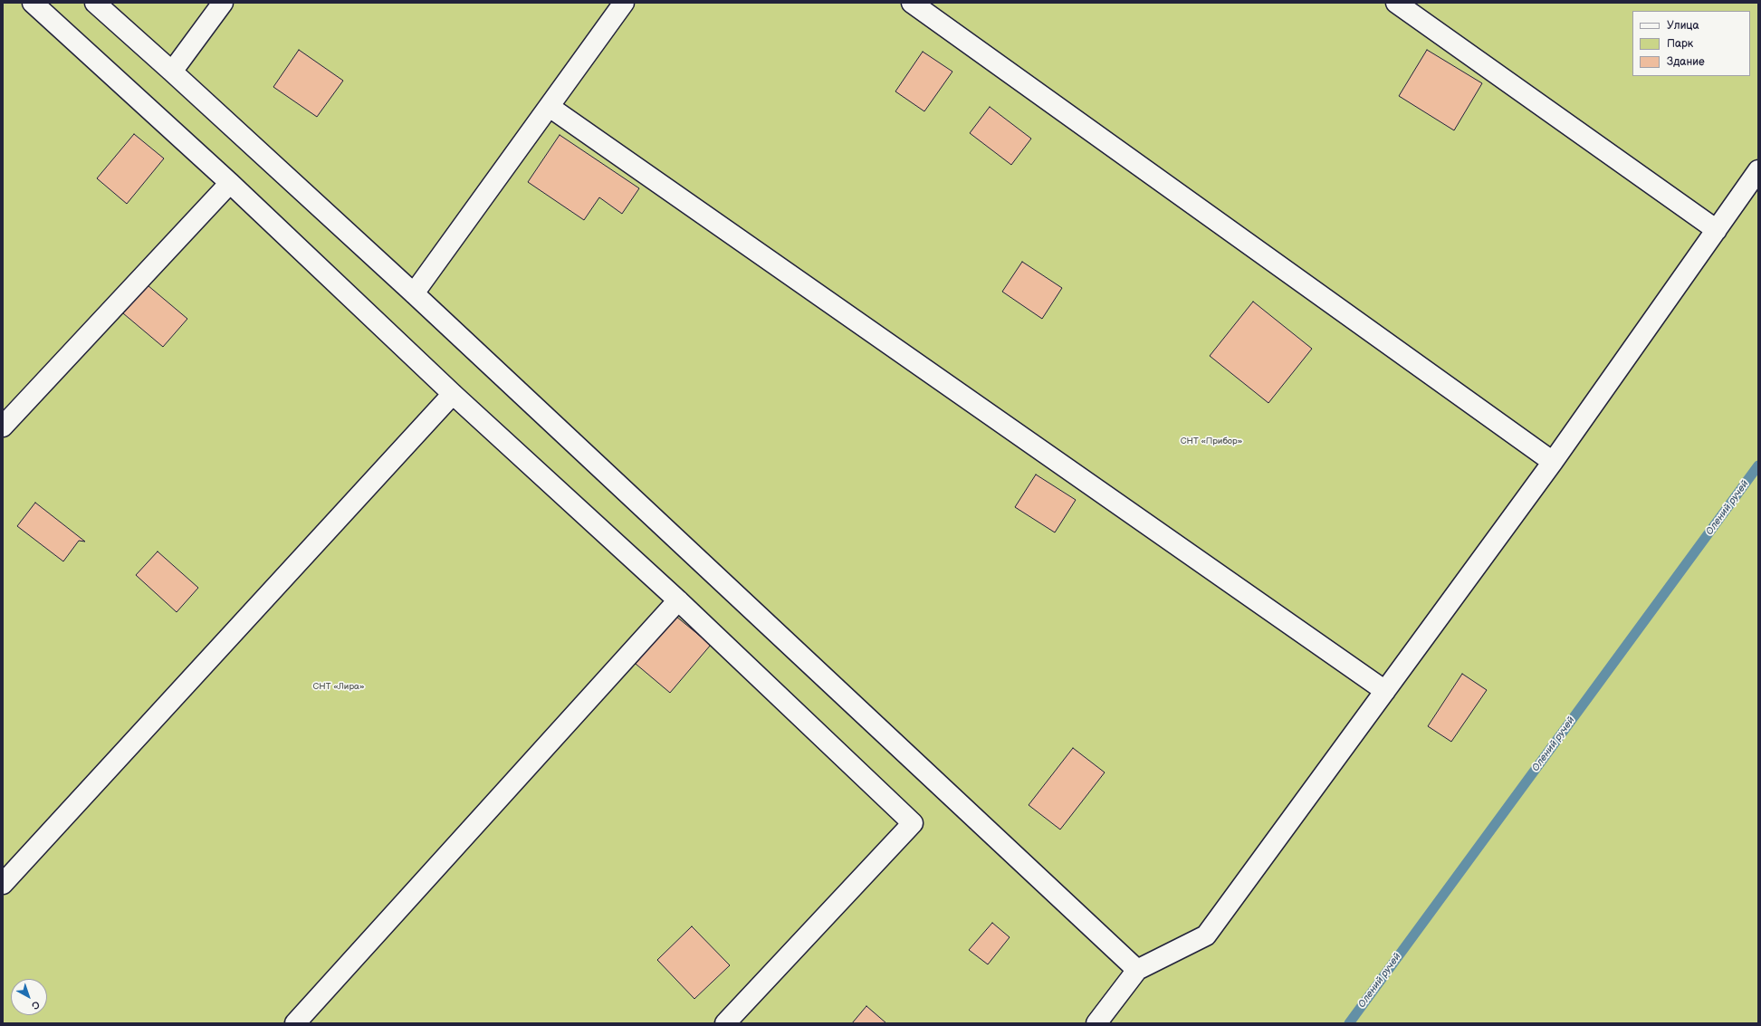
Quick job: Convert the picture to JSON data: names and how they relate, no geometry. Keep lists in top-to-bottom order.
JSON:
{
  "water": ["Олений ручей"],
  "parks": ["СНТ «Прибор»", "СНТ «Лира»"],
  "legend": ["Улица", "Парк", "Здание"],
  "north": "bottom right"
}
